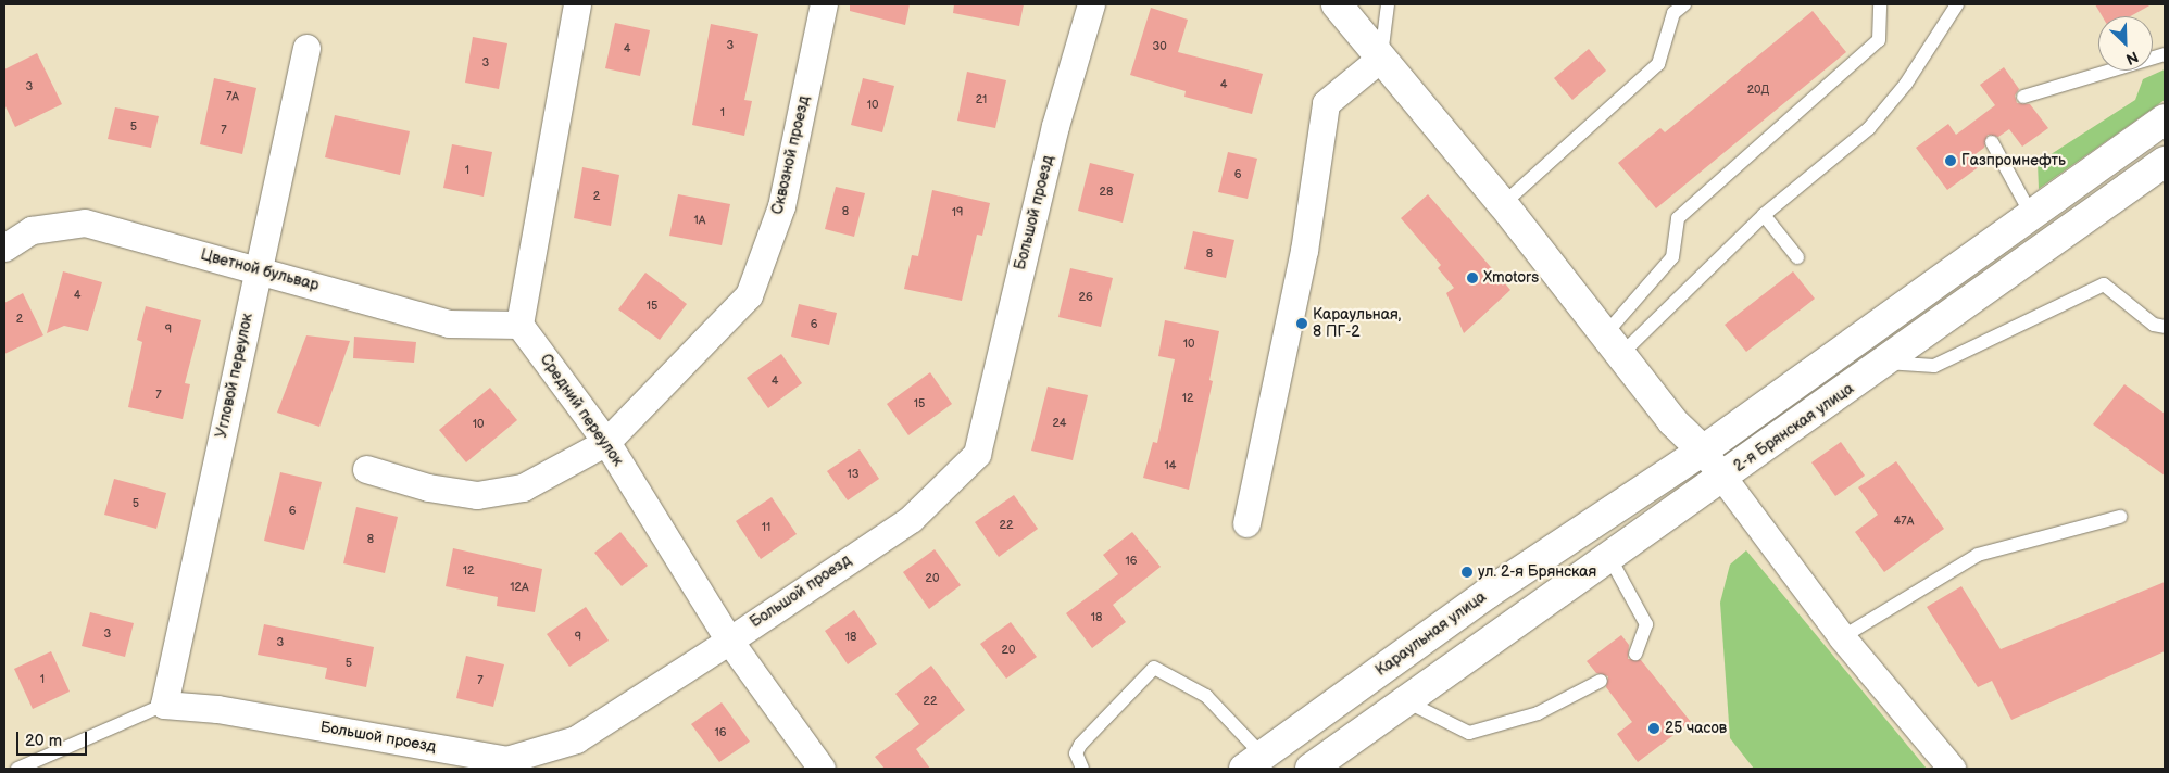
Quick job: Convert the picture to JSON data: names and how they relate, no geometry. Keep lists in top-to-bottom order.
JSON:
{
  "streets": {
    "main road": ["2-я Брянская улица", "Караульная улица"],
    "street": [
      "Сквозной проезд",
      "Большой проезд",
      "Цветной бульвар",
      "Угловой переулок",
      "Средний переулок"
    ]
  },
  "crossings": [
    ["Сквозной проезд", "Средний переулок"],
    ["Большой проезд", "Угловой переулок"],
    ["Большой проезд", "Средний переулок"],
    ["Цветной бульвар", "Угловой переулок"],
    ["Цветной бульвар", "Средний переулок"]
  ],
  "places": [
    "Газпромнефть",
    "Xmotors",
    "Караульная, 8 ПГ-2",
    "ул. 2-я Брянская",
    "25 часов"
  ],
  "house_numbers": [
    "3",
    "30",
    "4",
    "3",
    "4",
    "3",
    "20Д",
    "7А",
    "21",
    "10",
    "1",
    "5",
    "7",
    "1",
    "6",
    "28",
    "2",
    "8",
    "19",
    "1А",
    "8",
    "4",
    "26",
    "15",
    "2",
    "6",
    "9",
    "10",
    "4",
    "7",
    "12",
    "15",
    "24",
    "10",
    "14",
    "13",
    "5",
    "6",
    "47А",
    "22",
    "11",
    "8",
    "16",
    "12",
    "20",
    "12А",
    "18",
    "3",
    "9",
    "18",
    "3",
    "20",
    "5",
    "1",
    "7",
    "22",
    "16"
  ],
  "scale_bar": "20 m",
  "north": "bottom right"
}
